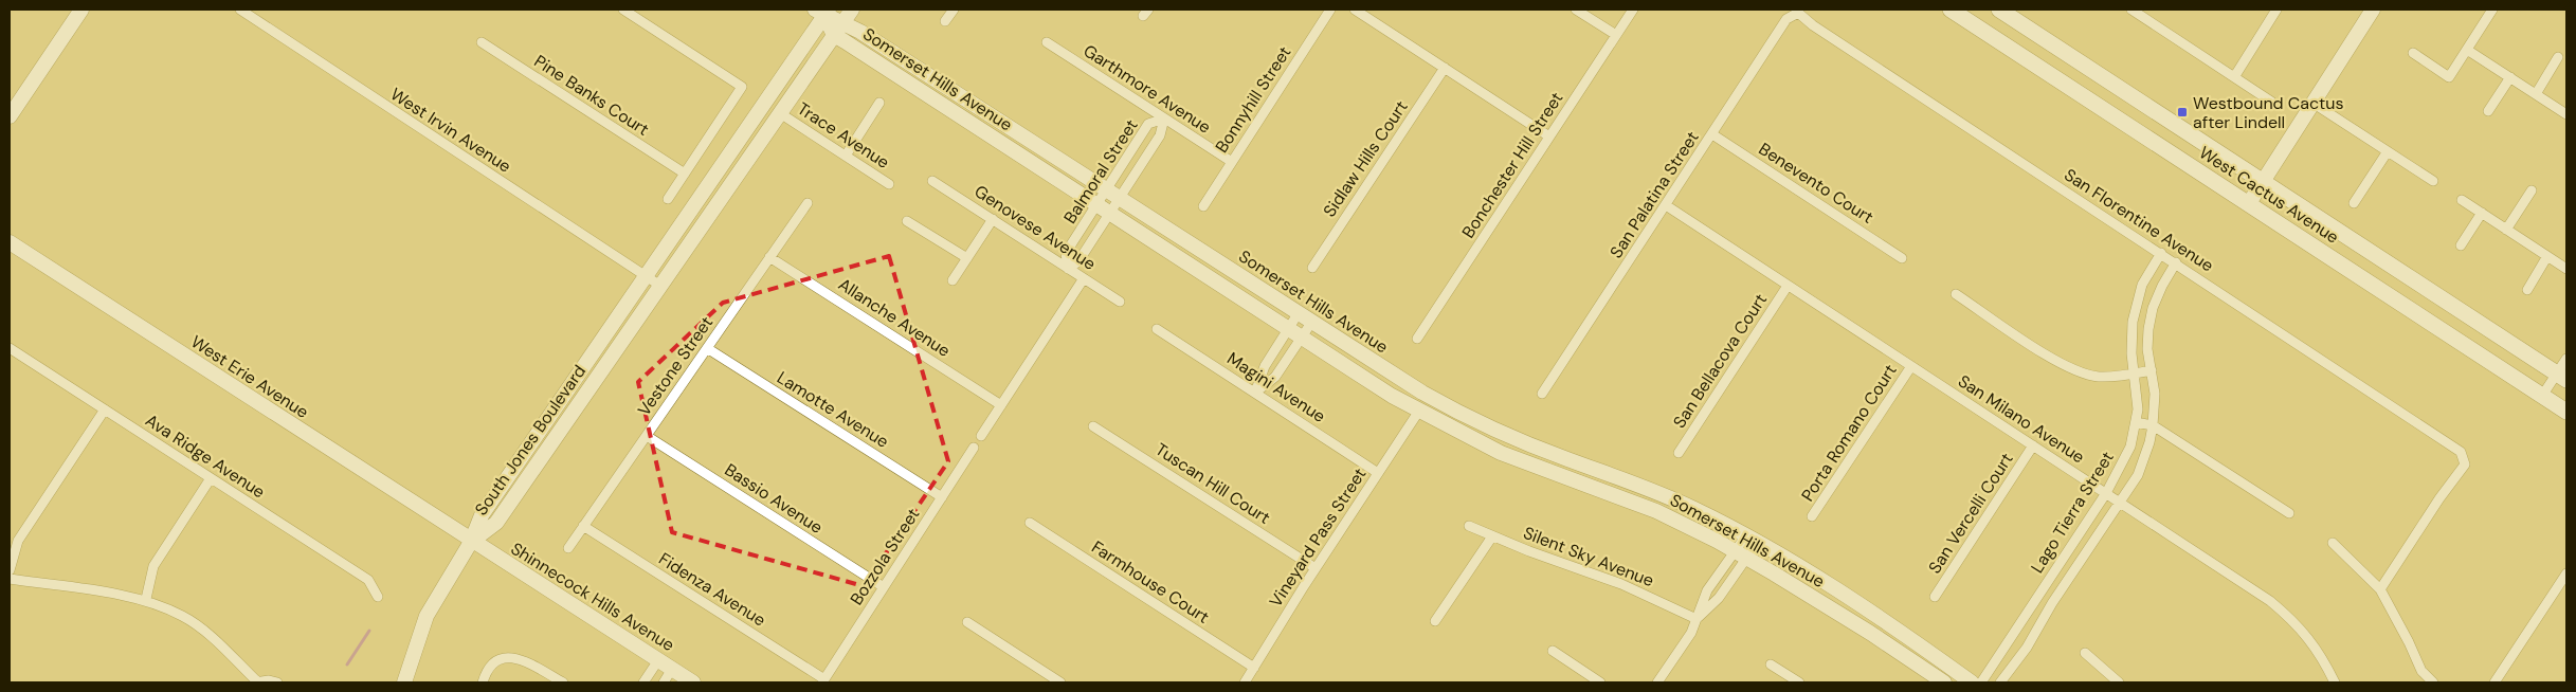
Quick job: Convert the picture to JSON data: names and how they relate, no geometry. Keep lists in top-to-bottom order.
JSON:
{
  "streets": {
    "main road": ["West Cactus Avenue"],
    "street": [
      "Somerset Hills Avenue",
      "Garthmore Avenue",
      "Pine Banks Court",
      "Bonnyhill Street",
      "West Irvin Avenue",
      "Trace Avenue",
      "Sidlaw Hills Court",
      "Bonchester Hill Street",
      "Balmoral Street",
      "Benevento Court",
      "San Palatina Street",
      "San Florentine Avenue",
      "Genovese Avenue",
      "Allanche Avenue",
      "San Bellacova Court",
      "Vestone Street",
      "West Erie Avenue",
      "Magini Avenue",
      "Lamotte Avenue",
      "San Milano Avenue",
      "Porta Romano Court",
      "South Jones Boulevard",
      "Ava Ridge Avenue",
      "Tuscan Hill Court",
      "Bassio Avenue",
      "Lago Tierra Street",
      "San Vercelli Court",
      "Vineyard Pass Street",
      "Bozzola Street",
      "Silent Sky Avenue",
      "Farmhouse Court",
      "Fidenza Avenue",
      "Shinnecock Hills Avenue"
    ]
  },
  "crossings": [
    ["Somerset Hills Avenue", "Balmoral Street"],
    ["Somerset Hills Avenue", "South Jones Boulevard"],
    ["Somerset Hills Avenue", "Vineyard Pass Street"],
    ["Garthmore Avenue", "Bonnyhill Street"],
    ["Garthmore Avenue", "Balmoral Street"],
    ["West Irvin Avenue", "South Jones Boulevard"],
    ["Trace Avenue", "South Jones Boulevard"],
    ["Balmoral Street", "Genovese Avenue"],
    ["Benevento Court", "San Palatina Street"],
    ["San Palatina Street", "San Florentine Avenue"],
    ["San Palatina Street", "San Milano Avenue"],
    ["San Florentine Avenue", "Lago Tierra Street"],
    ["Allanche Avenue", "Vestone Street"],
    ["San Bellacova Court", "San Milano Avenue"],
    ["Vestone Street", "Lamotte Avenue"],
    ["Vestone Street", "Bassio Avenue"],
    ["Vestone Street", "Fidenza Avenue"],
    ["West Erie Avenue", "South Jones Boulevard"],
    ["West Erie Avenue", "Shinnecock Hills Avenue"],
    ["Magini Avenue", "Vineyard Pass Street"],
    ["Lamotte Avenue", "Bozzola Street"],
    ["San Milano Avenue", "Porta Romano Court"],
    ["San Milano Avenue", "Lago Tierra Street"],
    ["San Milano Avenue", "San Vercelli Court"],
    ["South Jones Boulevard", "Shinnecock Hills Avenue"],
    ["Tuscan Hill Court", "Vineyard Pass Street"],
    ["Bassio Avenue", "Bozzola Street"],
    ["Vineyard Pass Street", "Farmhouse Court"],
    ["Bozzola Street", "Fidenza Avenue"]
  ],
  "places": {
    "transit": ["Westbound Cactus after Lindell"]
  }
}
